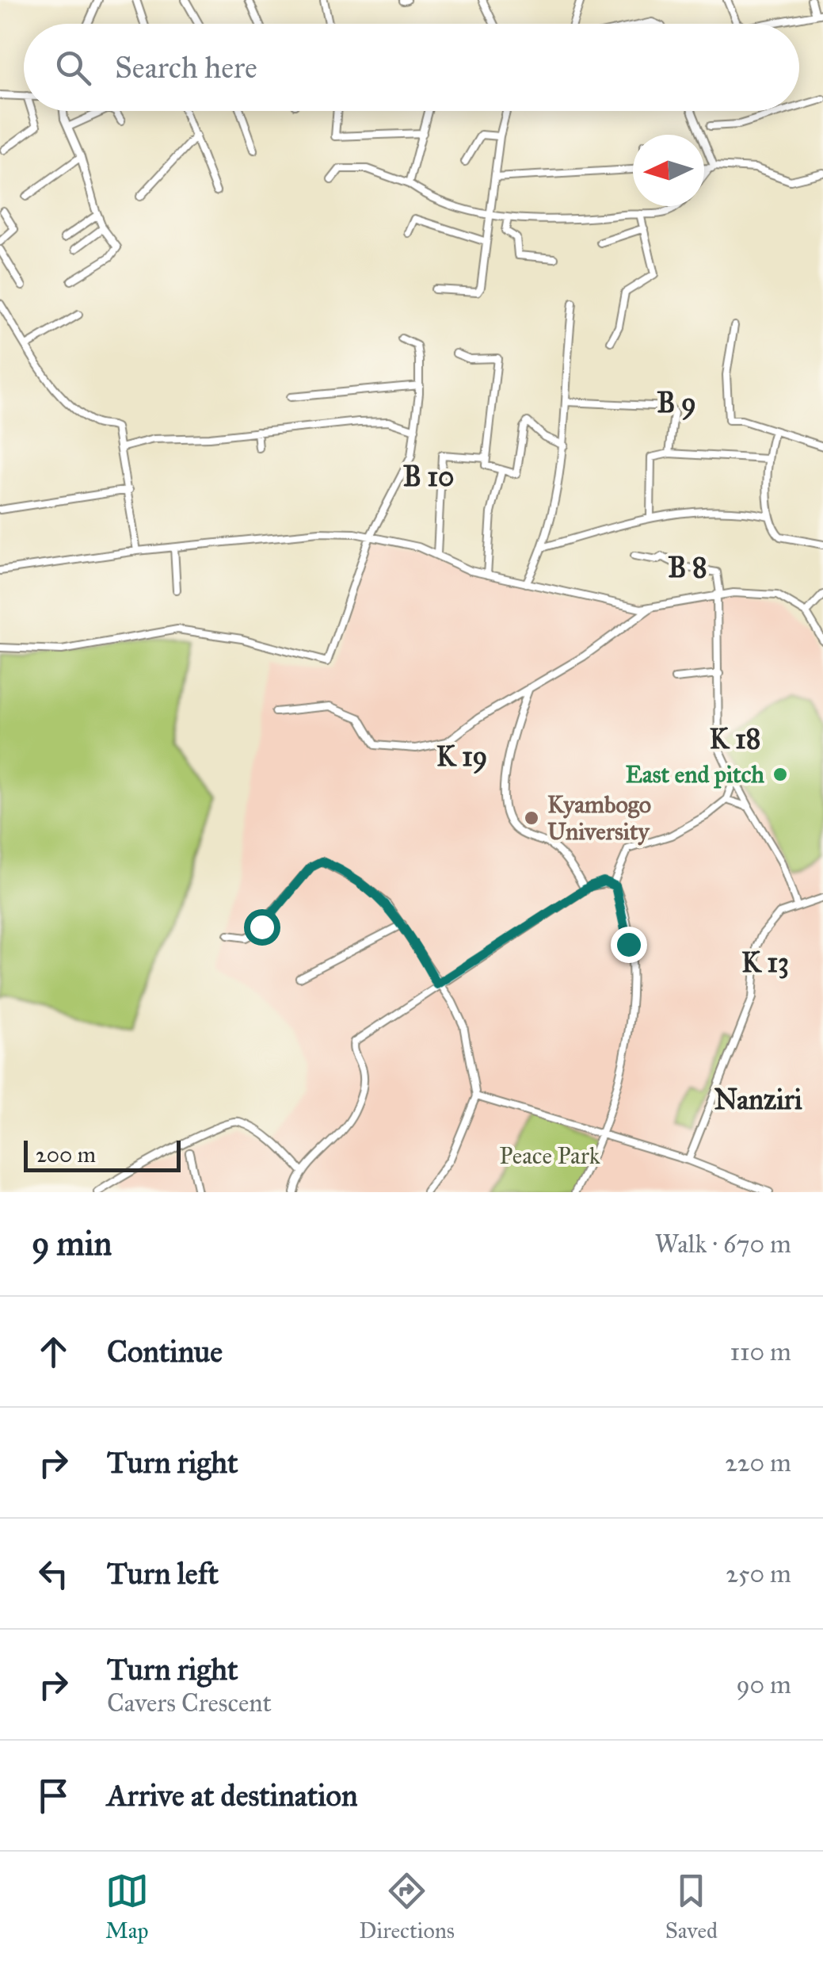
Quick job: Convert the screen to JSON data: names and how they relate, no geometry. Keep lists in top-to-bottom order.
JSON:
{
  "districts": [
    "B 9",
    "B 10",
    "B 8",
    "K 18",
    "K 19",
    "K 13",
    "Nanziri"
  ],
  "parks": ["Peace Park"],
  "places": ["East end pitch", "Kyambogo University"],
  "scale_bar": "200 m",
  "north": "left",
  "page": {
    "search": "Search here",
    "scale": "200 m",
    "heading": ["9 min", "Walk · 670 m"],
    "list": [
      ["Continue", "110 m"],
      ["Turn right", "220 m"],
      ["Turn left", "250 m"],
      ["Turn right", "Cavers Crescent", "90 m"],
      "Arrive at destination"
    ],
    "nav": ["Map", "Directions", "Saved"]
  }
}
